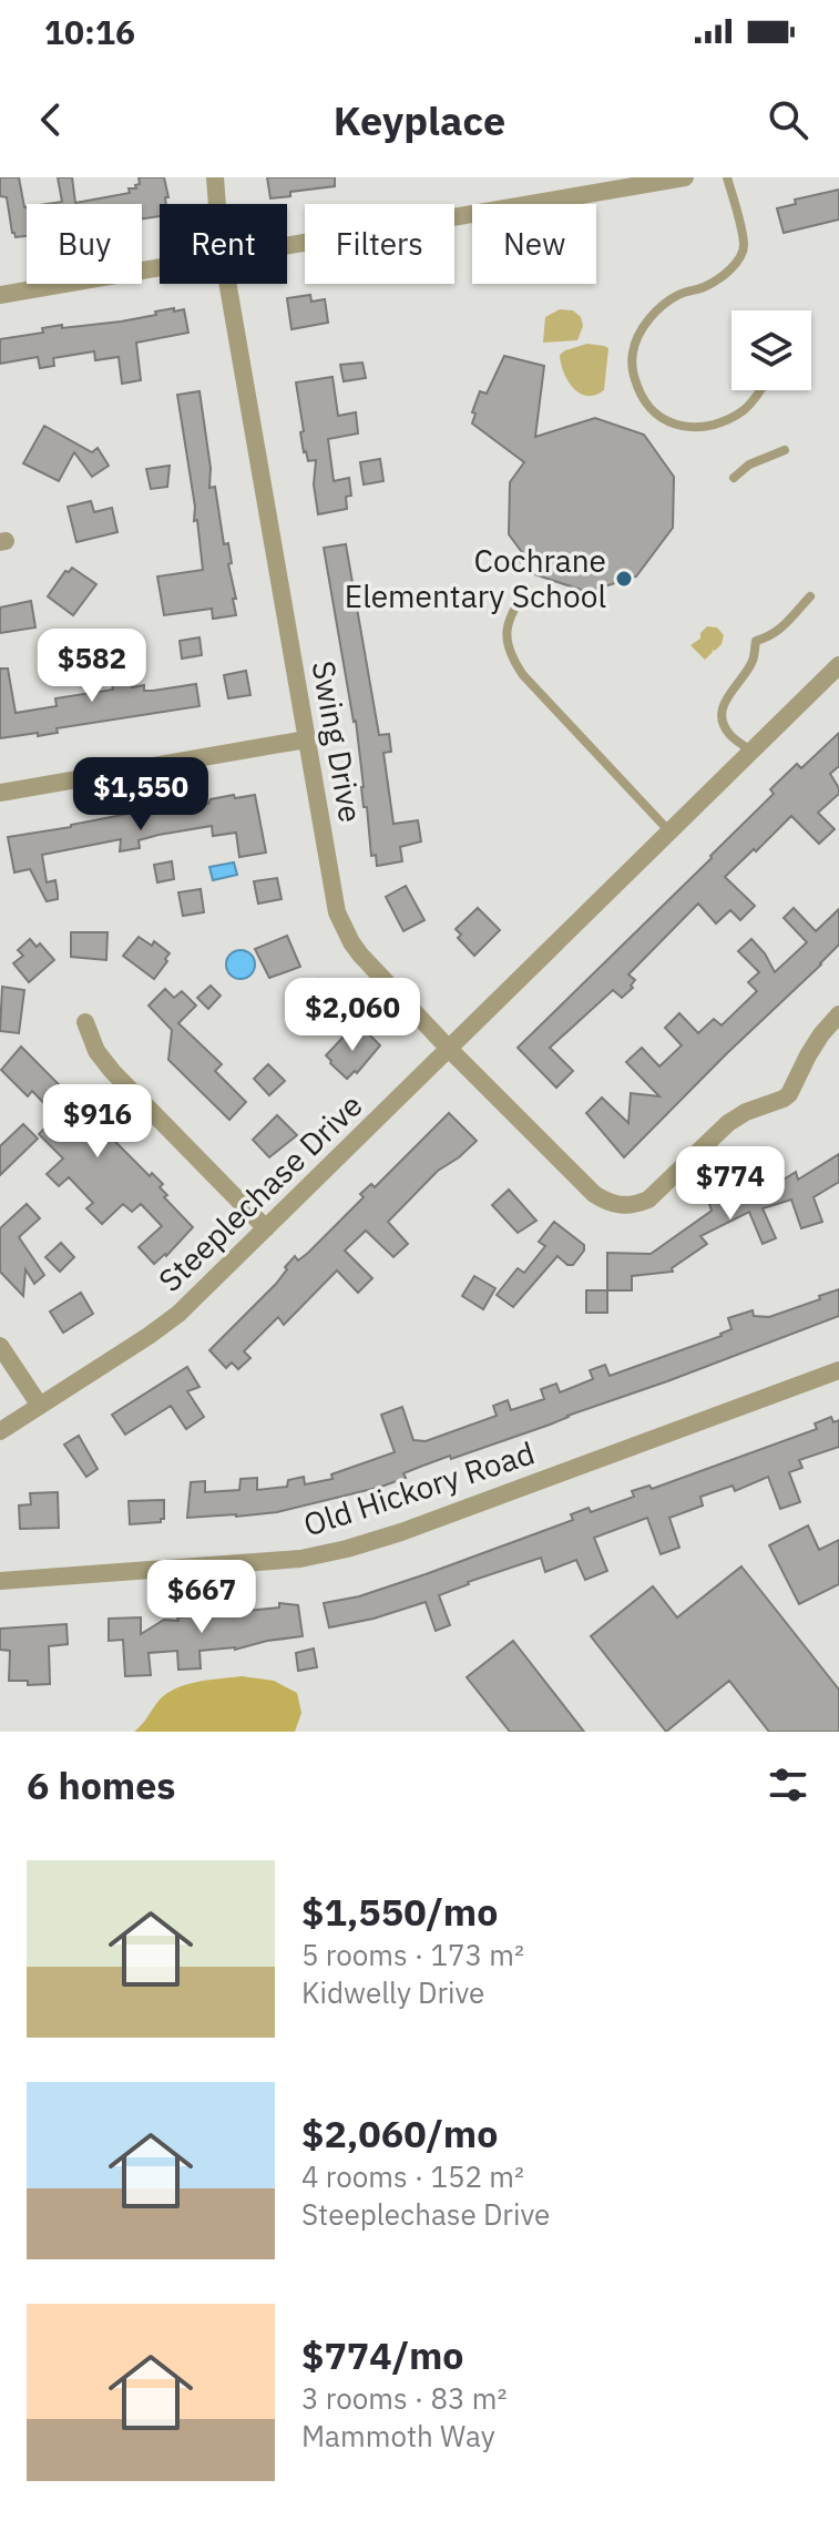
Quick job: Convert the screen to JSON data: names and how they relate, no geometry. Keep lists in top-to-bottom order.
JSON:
{
  "streets": {
    "street": ["Swing Drive", "Steeplechase Drive", "Old Hickory Road"]
  },
  "crossings": [
    ["Swing Drive", "Steeplechase Drive"]
  ],
  "places": ["Cochrane Elementary School"],
  "page": {
    "status": "10:16",
    "header": "Keyplace",
    "chip": [
      "Buy",
      "Rent",
      "Filters",
      "New"
    ],
    "price": [
      "$582",
      "$1,550",
      "$2,060",
      "$916",
      "$774",
      "$667"
    ],
    "heading": "6 homes",
    "list": [
      {
        "name": "$1,550/mo",
        "note": "5 rooms · 173 m² · Kidwelly Drive"
      },
      {
        "name": "$2,060/mo",
        "note": "4 rooms · 152 m² · Steeplechase Drive"
      },
      {
        "name": "$774/mo",
        "note": "3 rooms · 83 m² · Mammoth Way"
      }
    ]
  }
}
